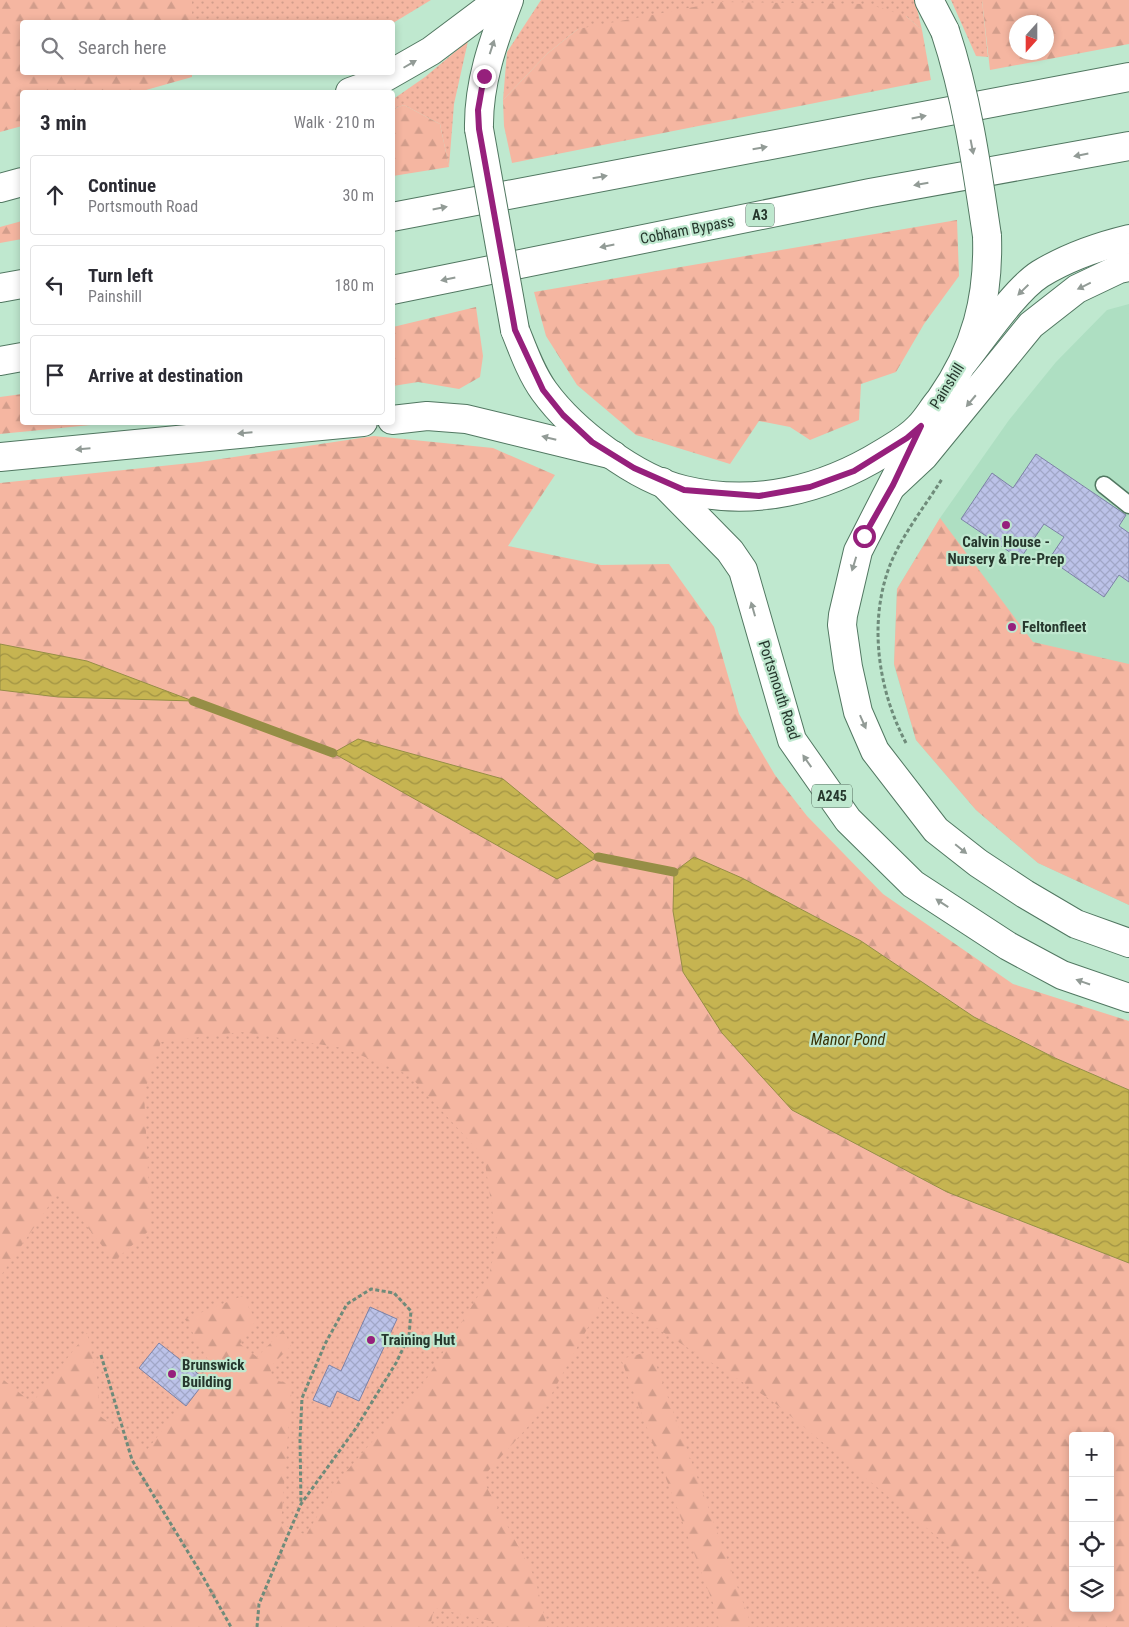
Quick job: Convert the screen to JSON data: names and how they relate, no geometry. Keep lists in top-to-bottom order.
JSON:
{
  "streets": {
    "main road": [
      "A3",
      "Cobham Bypass",
      "Painshill",
      "Portsmouth Road",
      "A245"
    ]
  },
  "crossings": [
    ["Painshill", "Portsmouth Road"]
  ],
  "one_way": ["Portsmouth Road"],
  "water": ["Manor Pond"],
  "places": [
    "Calvin House - Nursery & Pre-Prep",
    "Feltonfleet",
    "Training Hut",
    "Brunswick Building"
  ],
  "north": "bottom",
  "page": {
    "search": "Search here",
    "heading": ["3 min", "Walk · 210 m"],
    "list": [
      ["Continue", "Portsmouth Road", "30 m"],
      ["Turn left", "Painshill", "180 m"],
      "Arrive at destination"
    ],
    "map_buttons": ["+", "−"]
  }
}
